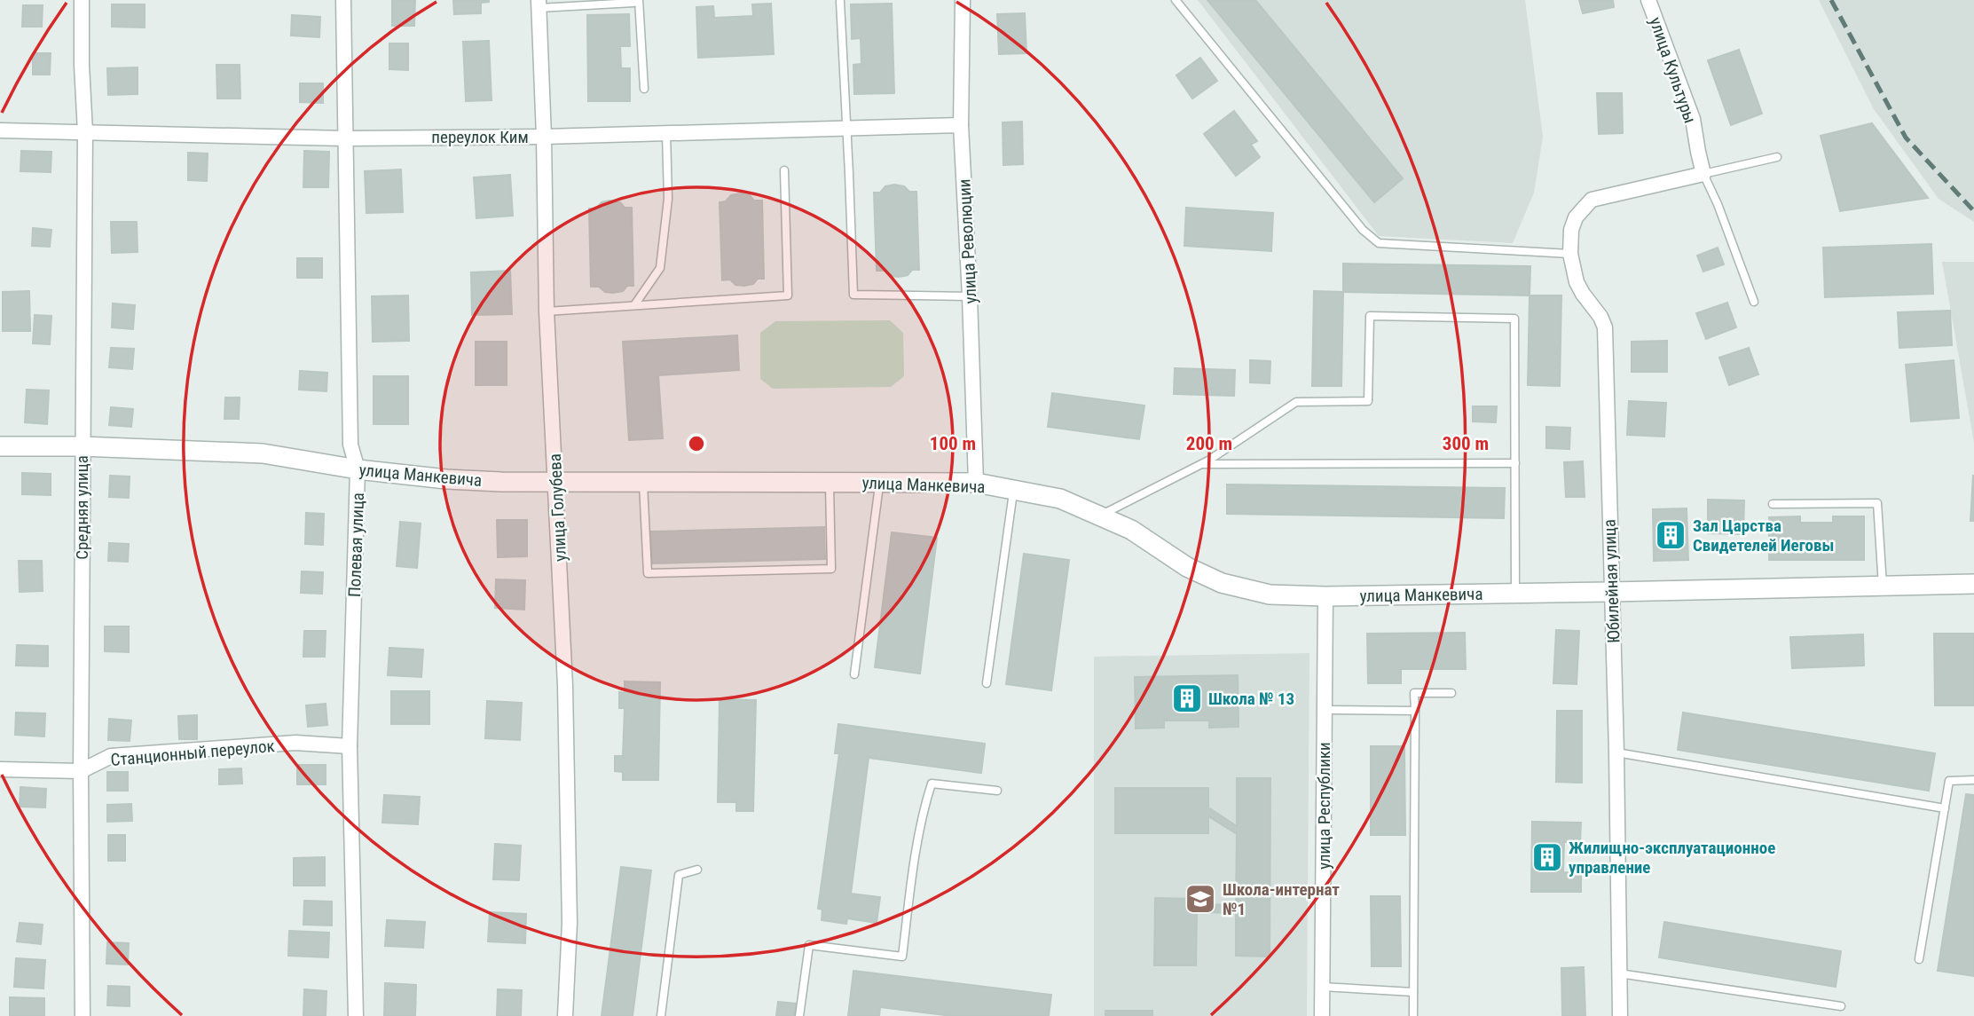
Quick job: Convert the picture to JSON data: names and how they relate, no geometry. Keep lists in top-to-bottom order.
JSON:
{
  "streets": {
    "street": [
      "улица Культуры",
      "переулок Ким",
      "улица Революции",
      "улица Манкевича",
      "Средняя улица",
      "улица Голубева",
      "Полевая улица",
      "Юбилейная улица",
      "Станционный переулок",
      "улица Республики"
    ]
  },
  "crossings": [
    ["улица Культуры", "Юбилейная улица"],
    ["переулок Ким", "улица Революции"],
    ["переулок Ким", "Средняя улица"],
    ["переулок Ким", "улица Голубева"],
    ["переулок Ким", "Полевая улица"],
    ["улица Революции", "улица Манкевича"],
    ["улица Манкевича", "Средняя улица"],
    ["улица Манкевича", "улица Голубева"],
    ["улица Манкевича", "Полевая улица"],
    ["улица Манкевича", "Юбилейная улица"],
    ["улица Манкевича", "улица Республики"],
    ["Средняя улица", "Станционный переулок"],
    ["Полевая улица", "Станционный переулок"]
  ],
  "places": {
    "building": ["Зал Царства Свидетелей Иеговы", "Школа № 13", "Жилищно-эксплуатационное управление"],
    "school or university": ["Школа-интернат №1"]
  },
  "rings": ["100 m", "200 m", "300 m"]
}
